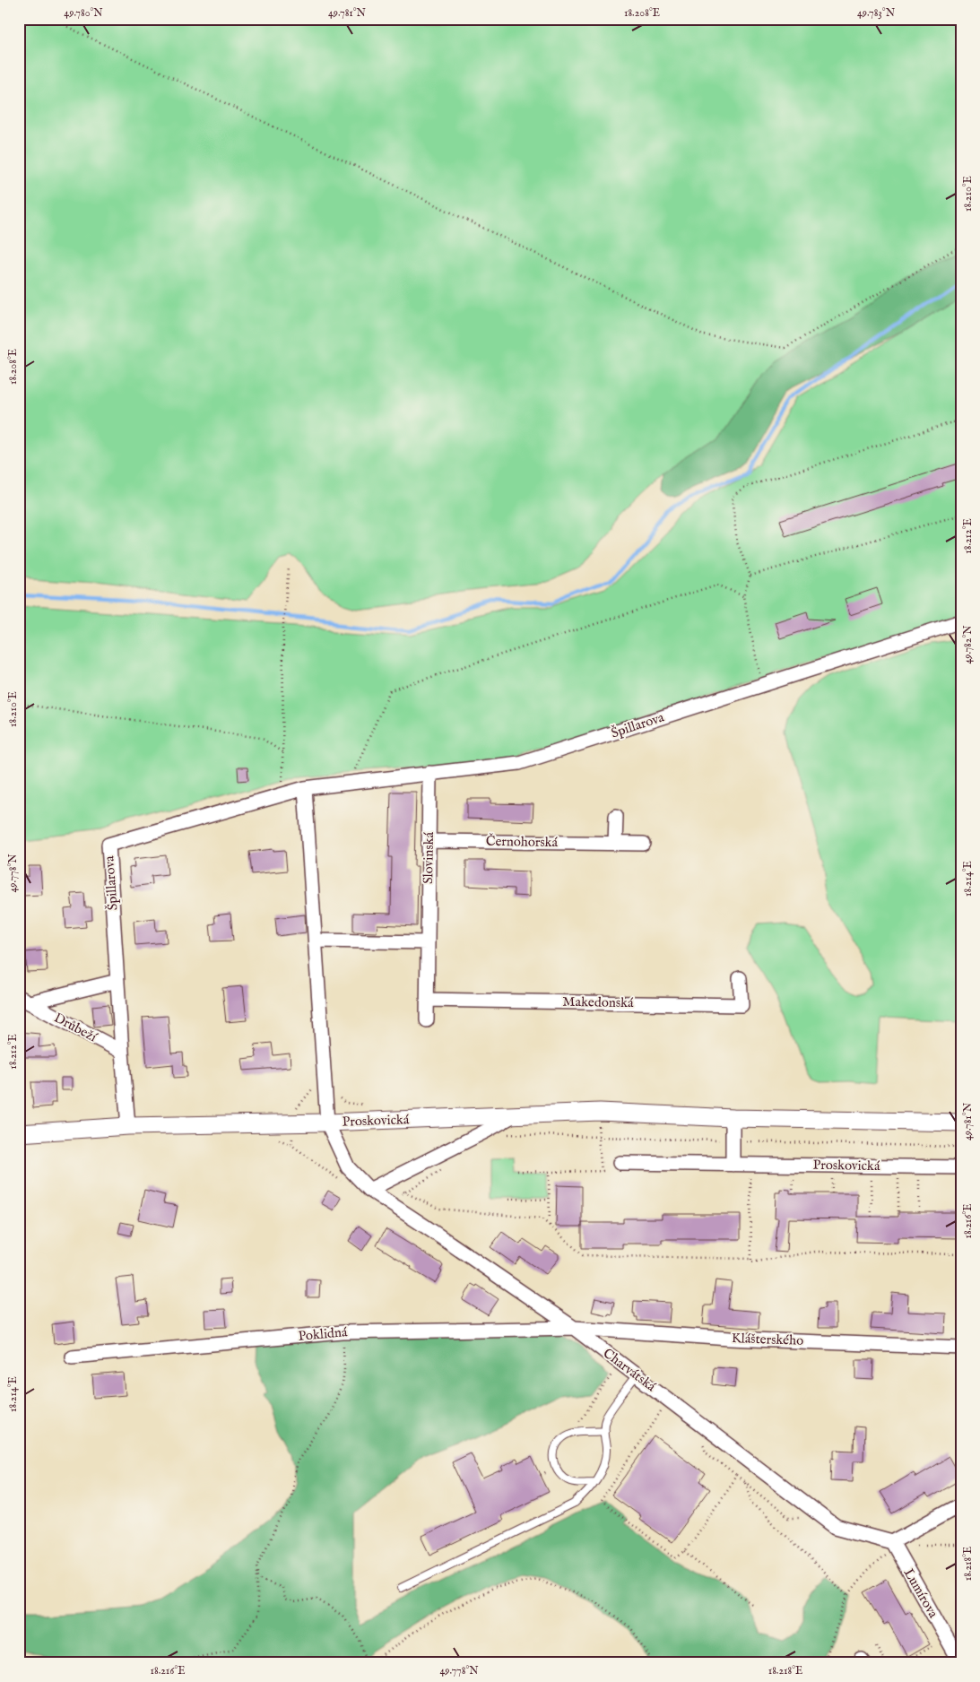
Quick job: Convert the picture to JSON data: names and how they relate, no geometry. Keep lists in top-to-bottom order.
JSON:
{
  "streets": {
    "street": [
      "Špillarova",
      "Černohorská",
      "Slovinská",
      "Makedonská",
      "Drůbeží",
      "Proskovická",
      "Poklidná",
      "Klášterského",
      "Charvátská",
      "Lumírova"
    ]
  },
  "crossings": [
    ["Špillarova", "Slovinská"],
    ["Špillarova", "Drůbeží"],
    ["Špillarova", "Proskovická"],
    ["Černohorská", "Slovinská"],
    ["Slovinská", "Makedonská"],
    ["Proskovická", "Charvátská"],
    ["Poklidná", "Klášterského"],
    ["Poklidná", "Charvátská"],
    ["Klášterského", "Charvátská"],
    ["Charvátská", "Lumírova"]
  ],
  "coordinates": [
    "49.780°N",
    "49.781°N",
    "18.208°E",
    "49.783°N",
    "18.210°E",
    "18.212°E",
    "49.782°N",
    "49.778°N",
    "18.214°E",
    "18.216°E",
    "18.218°E"
  ]
}
